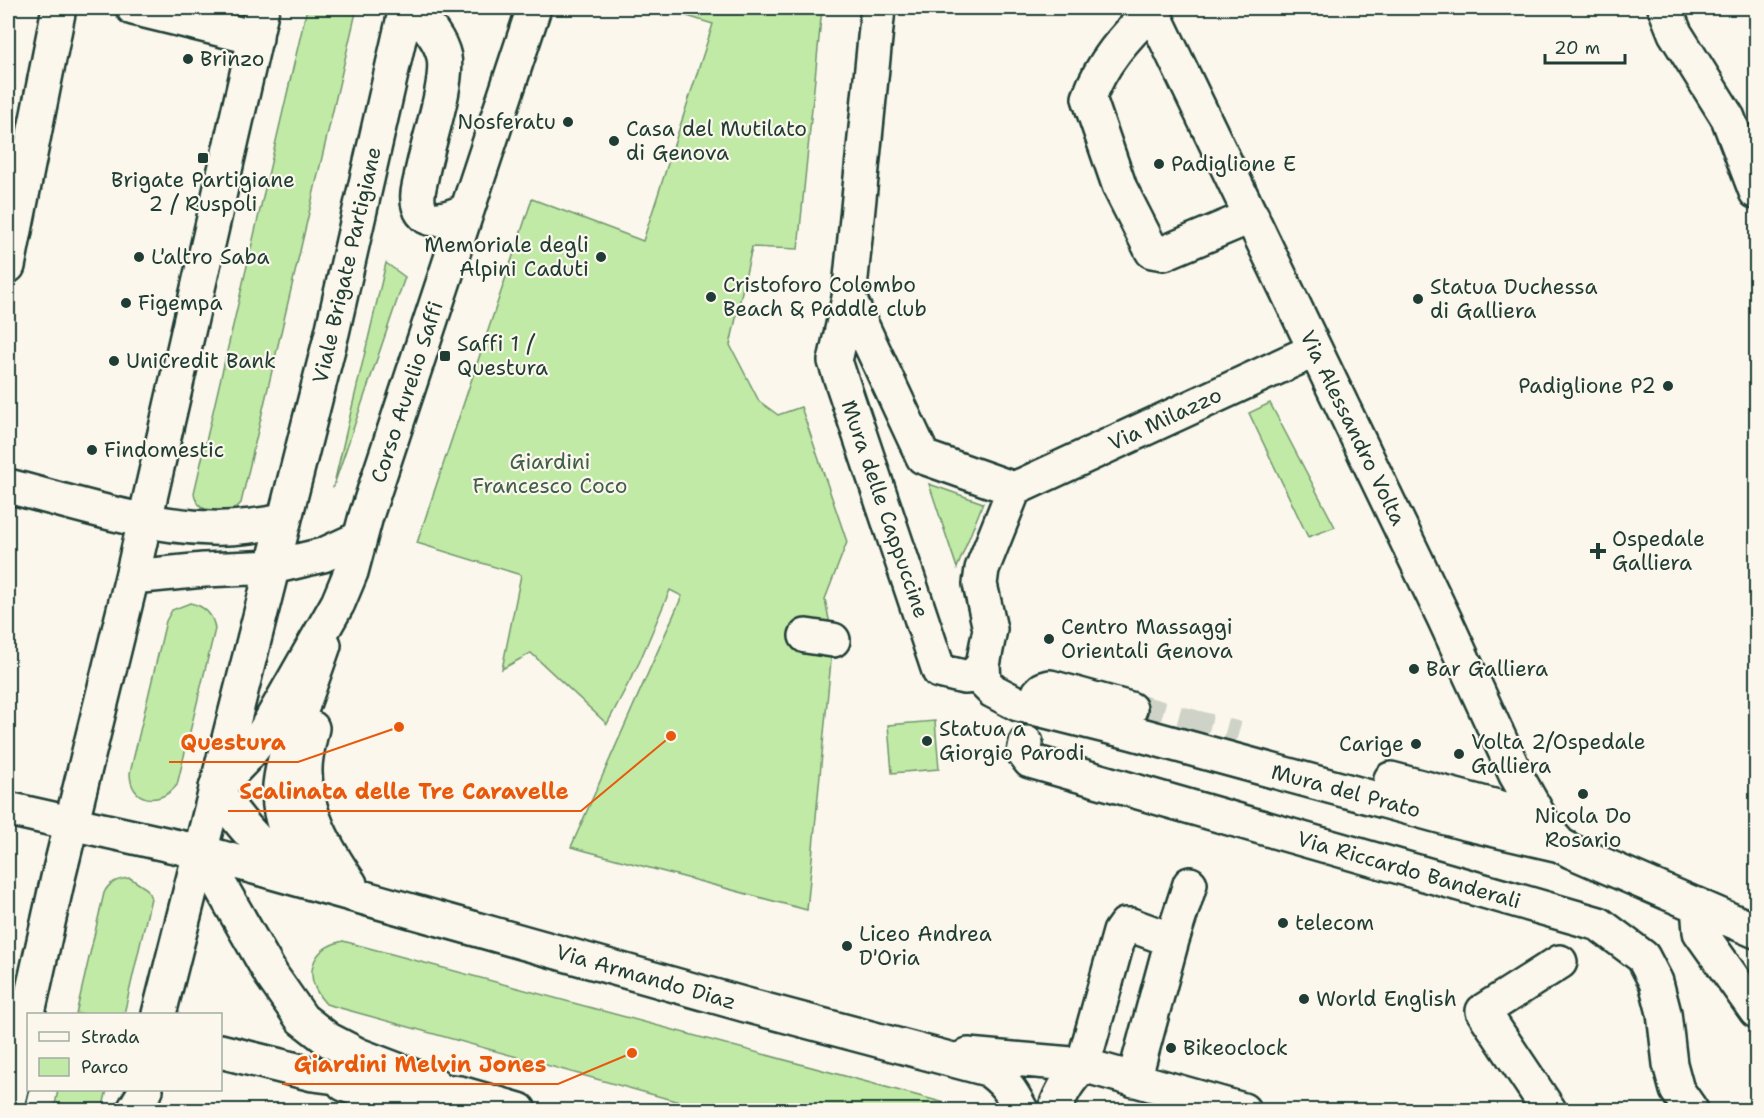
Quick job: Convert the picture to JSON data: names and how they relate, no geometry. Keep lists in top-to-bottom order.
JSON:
{
  "streets": {
    "street": [
      "Viale Brigate Partigiane",
      "Corso Aurelio Saffi",
      "Via Milazzo",
      "Via Alessandro Volta",
      "Mura delle Cappuccine",
      "Mura del Prato",
      "Via Riccardo Banderali",
      "Via Armando Diaz"
    ]
  },
  "crossings": [
    ["Viale Brigate Partigiane", "Corso Aurelio Saffi"],
    ["Viale Brigate Partigiane", "Via Armando Diaz"],
    ["Corso Aurelio Saffi", "Via Armando Diaz"],
    ["Via Milazzo", "Via Alessandro Volta"],
    ["Via Alessandro Volta", "Mura del Prato"],
    ["Mura delle Cappuccine", "Mura del Prato"]
  ],
  "parks": ["Giardini Francesco Coco"],
  "places": {
    "other": [
      "Brinzo",
      "Nosferatu",
      "Casa del Mutilato di Genova",
      "Padiglione E",
      "L'altro Saba",
      "Memoriale degli Alpini Caduti",
      "Cristoforo Colombo Beach & Paddle club",
      "Statua Duchessa di Galliera",
      "Figempa",
      "UniCredit Bank",
      "Padiglione P2",
      "Findomestic",
      "Centro Massaggi Orientali Genova",
      "Bar Galliera",
      "Questura",
      "Scalinata delle Tre Caravelle",
      "Statua a Giorgio Parodi",
      "Carige",
      "Volta 2/Ospedale Galliera",
      "Nicola Do Rosario",
      "telecom",
      "Liceo Andrea D'Oria",
      "World English",
      "Bikeoclock",
      "Giardini Melvin Jones"
    ],
    "transit": ["Brigate Partigiane 2 / Ruspoli", "Saffi 1 / Questura"],
    "health": ["Ospedale Galliera"]
  },
  "legend": ["Strada", "Parco"],
  "scale_bar": "20 m"
}
